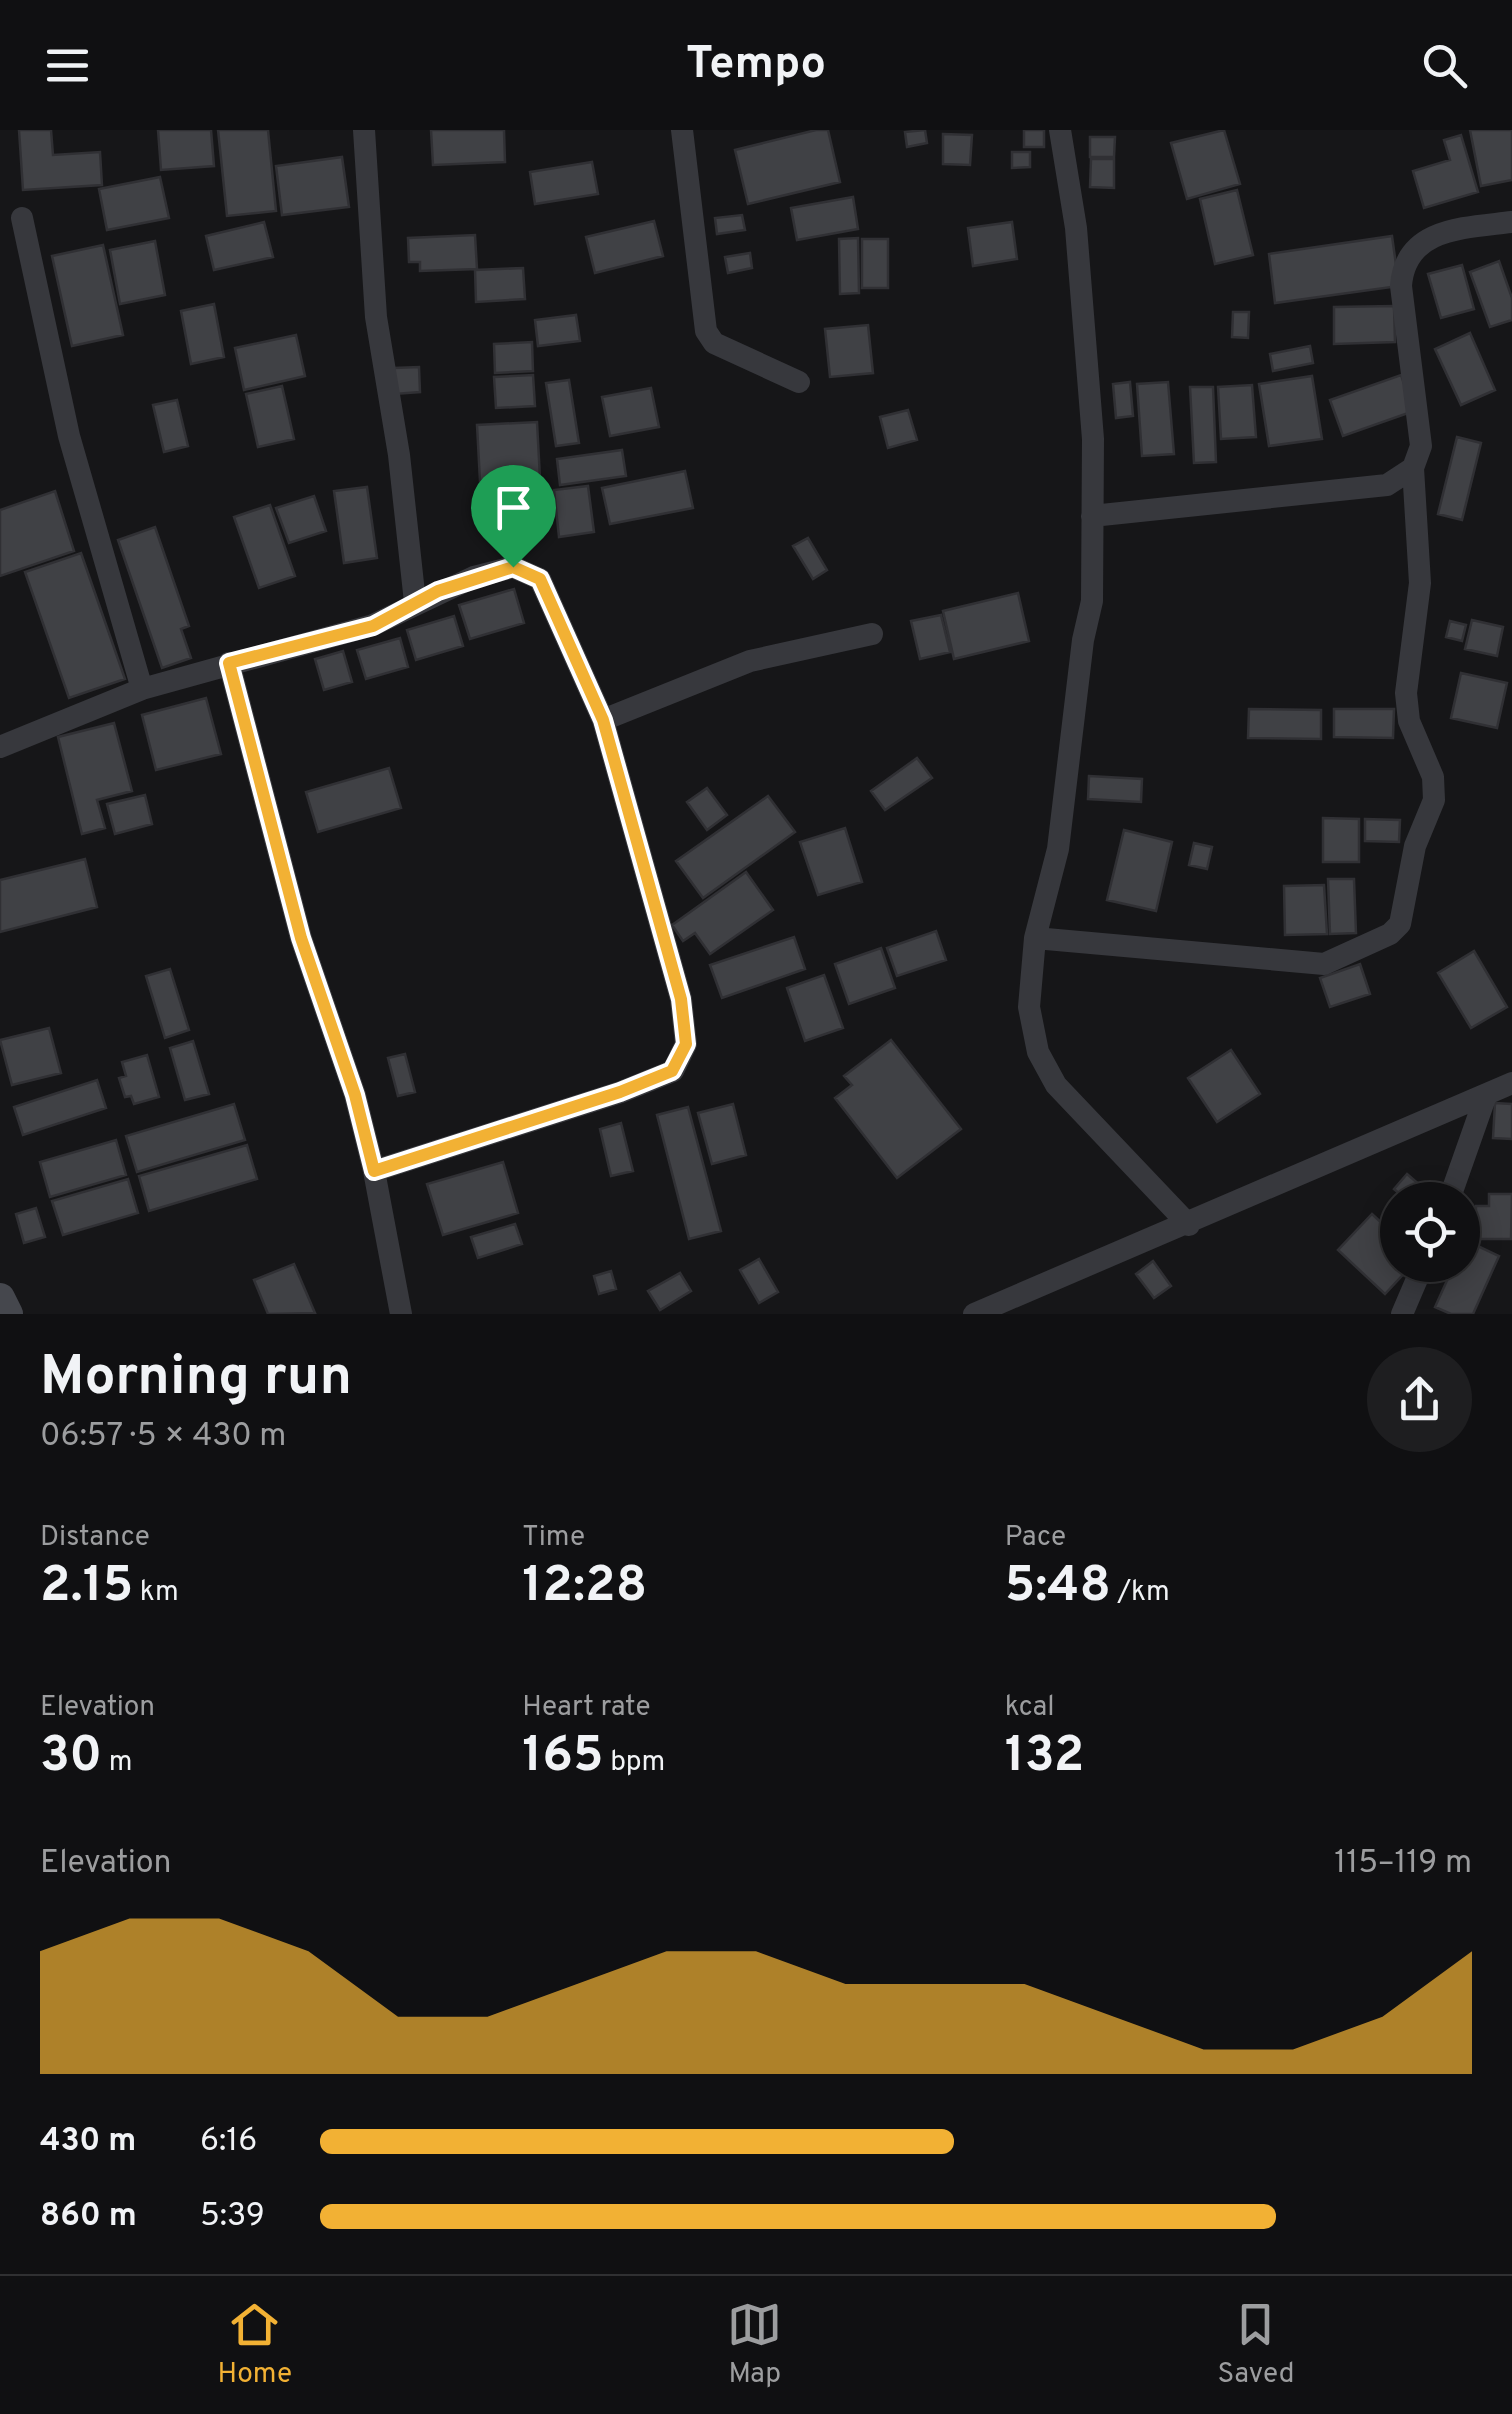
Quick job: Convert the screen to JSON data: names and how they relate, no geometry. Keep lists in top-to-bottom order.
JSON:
{
  "page": {
    "header": "Tempo",
    "heading": ["Morning run", "06:57 · 5 × 430 m"],
    "stats": [
      ["Distance", "2.15 km"],
      ["Time", "12:28"],
      ["Pace", "5:48 /km"],
      ["Elevation", "30 m"],
      ["Heart rate", "165 bpm"],
      ["kcal", "132"]
    ],
    "chart": ["Elevation", "115–119 m"],
    "list": [
      {
        "name": "430 m",
        "note": "6:16"
      },
      {
        "name": "860 m",
        "note": "5:39"
      }
    ],
    "tabs": ["Home", "Map", "Saved"]
  }
}
